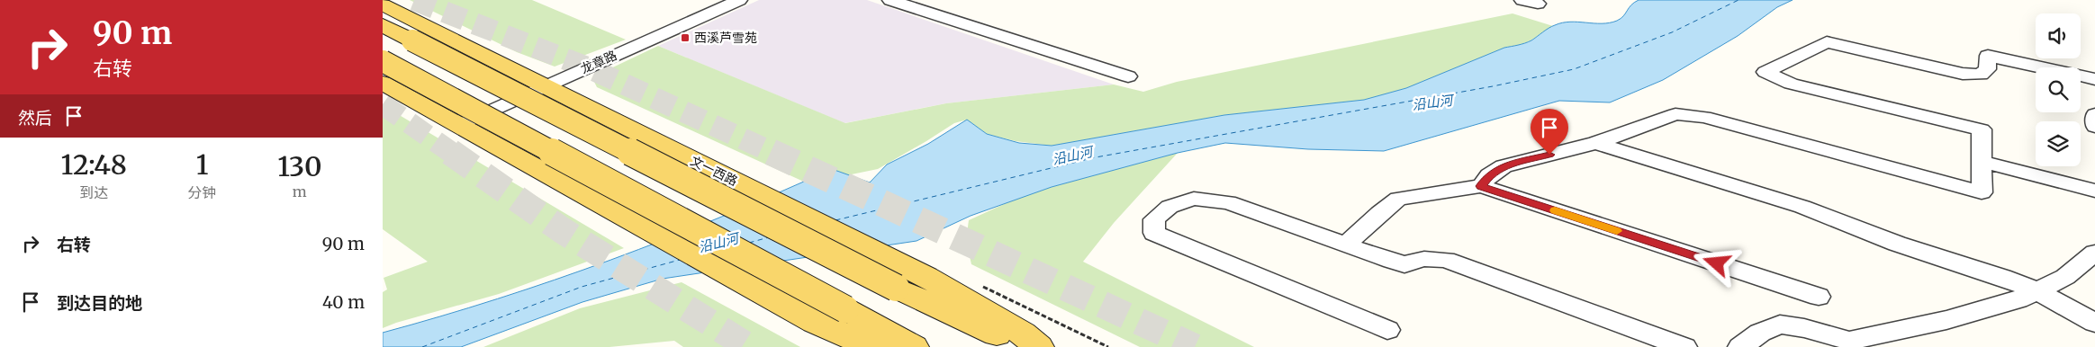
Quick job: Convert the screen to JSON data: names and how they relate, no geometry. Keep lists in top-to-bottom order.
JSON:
{
  "streets": {
    "main road": ["文一西路"],
    "street": ["龙章路"]
  },
  "crossings": [
    ["龙章路", "文一西路"]
  ],
  "water": ["沿山河"],
  "places": {
    "transit": ["西溪芦雪苑"]
  },
  "page": {
    "turn": ["90 m", "右转"],
    "then": "然后",
    "eta": [
      "12:48",
      "到达",
      "1",
      "分钟",
      "130",
      "m"
    ],
    "list": [
      {
        "name": "右转",
        "value": "90 m"
      },
      {
        "name": "到达目的地",
        "value": "40 m"
      }
    ]
  }
}
